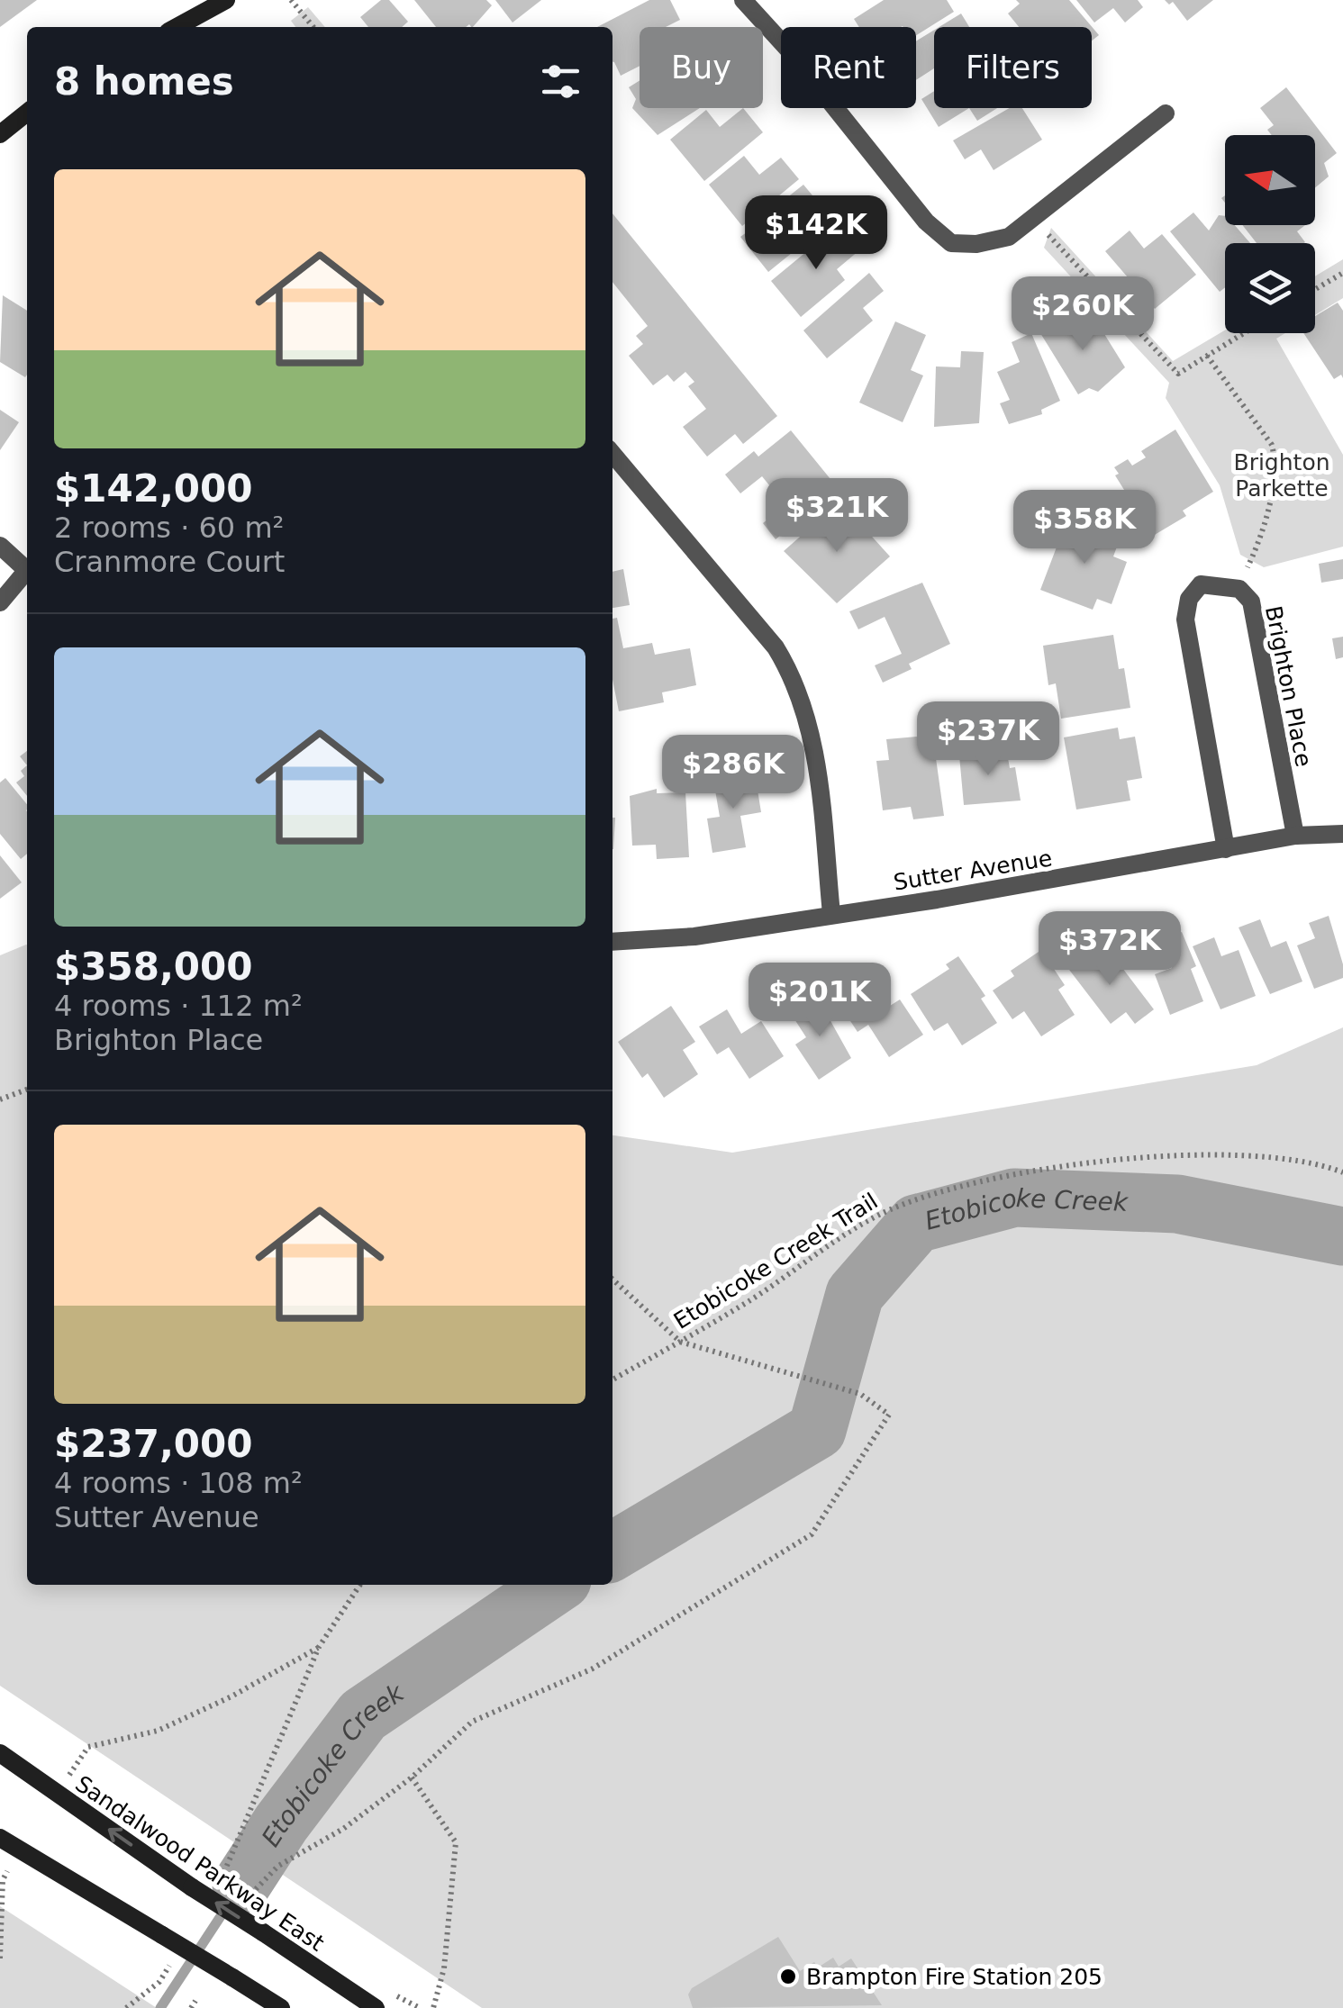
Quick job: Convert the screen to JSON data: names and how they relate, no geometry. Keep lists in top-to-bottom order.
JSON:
{
  "streets": {
    "main road": ["Sandalwood Parkway East"],
    "street": ["Brighton Place", "Sutter Avenue"],
    "path": ["Etobicoke Creek Trail"]
  },
  "crossings": [
    ["Brighton Place", "Sutter Avenue"]
  ],
  "water": ["Etobicoke Creek"],
  "parks": ["Brighton Parkette"],
  "places": ["Brampton Fire Station 205"],
  "north": "left",
  "page": {
    "chip": ["Buy", "Rent", "Filters"],
    "heading": "8 homes",
    "list": [
      {
        "name": "$142,000",
        "note": "2 rooms · 60 m² · Cranmore Court"
      },
      {
        "name": "$358,000",
        "note": "4 rooms · 112 m² · Brighton Place"
      },
      {
        "name": "$237,000",
        "note": "4 rooms · 108 m² · Sutter Avenue"
      }
    ],
    "price": [
      "$142K",
      "$260K",
      "$321K",
      "$358K",
      "$237K",
      "$286K",
      "$372K",
      "$201K"
    ]
  }
}
